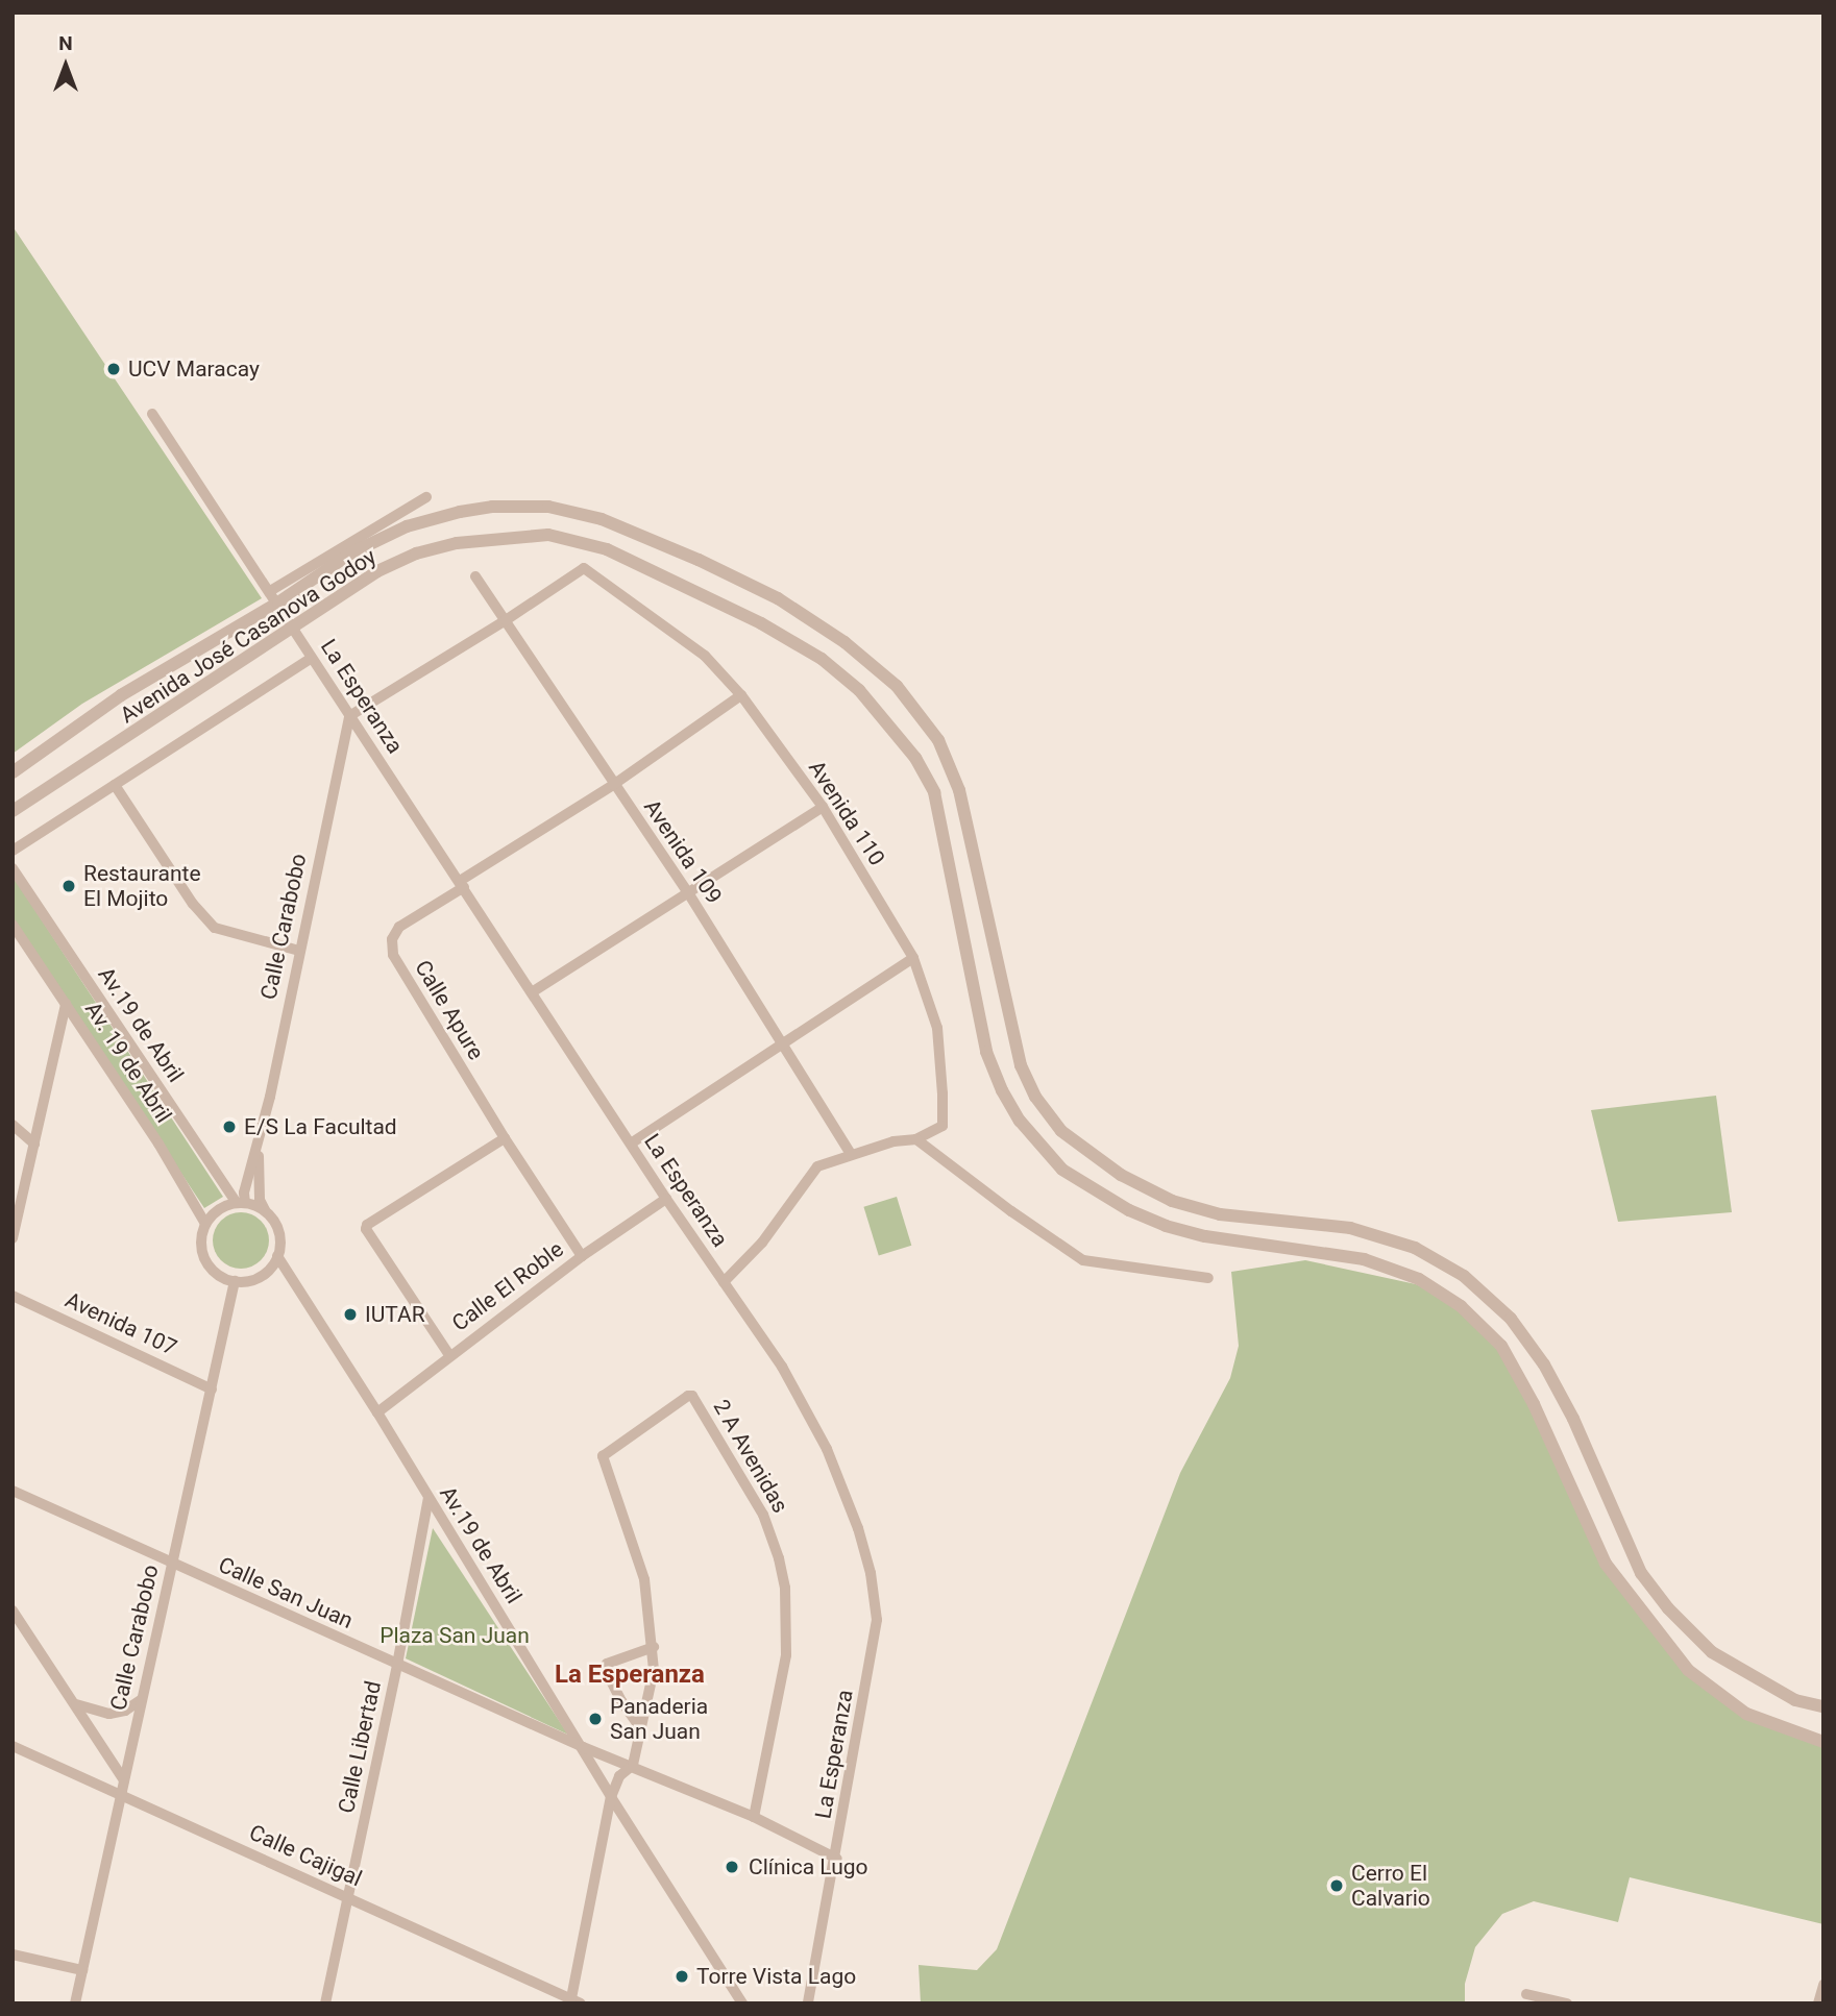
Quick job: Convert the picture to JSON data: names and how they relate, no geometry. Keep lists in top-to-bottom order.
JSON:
{
  "streets": {
    "street": [
      "Avenida José Casanova Godoy",
      "La Esperanza",
      "Avenida 110",
      "Avenida 109",
      "Calle Carabobo",
      "Calle Apure",
      "Av.19 de Abril",
      "Av. 19 de Abril",
      "Calle El Roble",
      "Avenida 107",
      "2 A Avenidas",
      "Calle San Juan",
      "Calle Libertad",
      "Calle Cajigal"
    ]
  },
  "crossings": [
    ["Avenida José Casanova Godoy", "La Esperanza"],
    ["La Esperanza", "Calle Carabobo"],
    ["La Esperanza", "Calle Apure"],
    ["La Esperanza", "Calle El Roble"],
    ["La Esperanza", "Calle San Juan"],
    ["Avenida 110", "Avenida 109"],
    ["Avenida 110", "Calle Apure"],
    ["Avenida 109", "Calle Apure"],
    ["Calle Carabobo", "Av.19 de Abril"],
    ["Calle Carabobo", "Av. 19 de Abril"],
    ["Calle Carabobo", "Avenida 107"],
    ["Calle Carabobo", "Calle San Juan"],
    ["Calle Carabobo", "Calle Cajigal"],
    ["Calle Apure", "Calle El Roble"],
    ["Av.19 de Abril", "Av. 19 de Abril"],
    ["Av.19 de Abril", "Calle El Roble"],
    ["Av.19 de Abril", "Calle San Juan"],
    ["Av.19 de Abril", "Calle Libertad"],
    ["2 A Avenidas", "Calle San Juan"],
    ["Calle San Juan", "Calle Libertad"],
    ["Calle Libertad", "Calle Cajigal"]
  ],
  "districts": ["La Esperanza"],
  "parks": ["Plaza San Juan"],
  "places": [
    "UCV Maracay",
    "Restaurante El Mojito",
    "E/S La Facultad",
    "IUTAR",
    "Panaderia San Juan",
    "Clínica Lugo",
    "Cerro El Calvario",
    "Torre Vista Lago"
  ],
  "north": "top"
}
